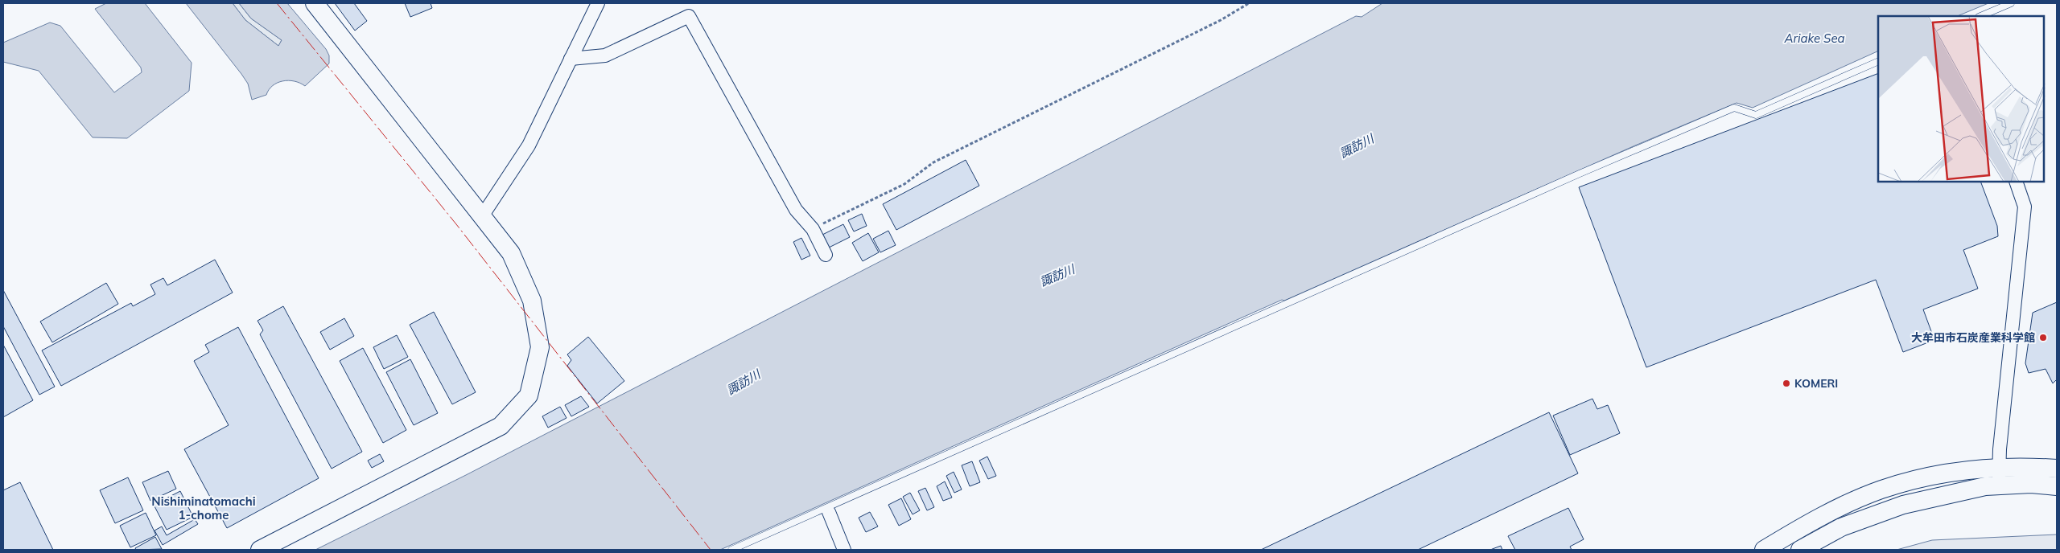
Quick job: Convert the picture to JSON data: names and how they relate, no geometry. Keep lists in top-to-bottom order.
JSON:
{
  "districts": ["Nishiminatomachi 1-chome"],
  "water": ["Ariake Sea", "諏訪川"],
  "places": ["大牟田市石炭産業科学館", "KOMERI"]
}
